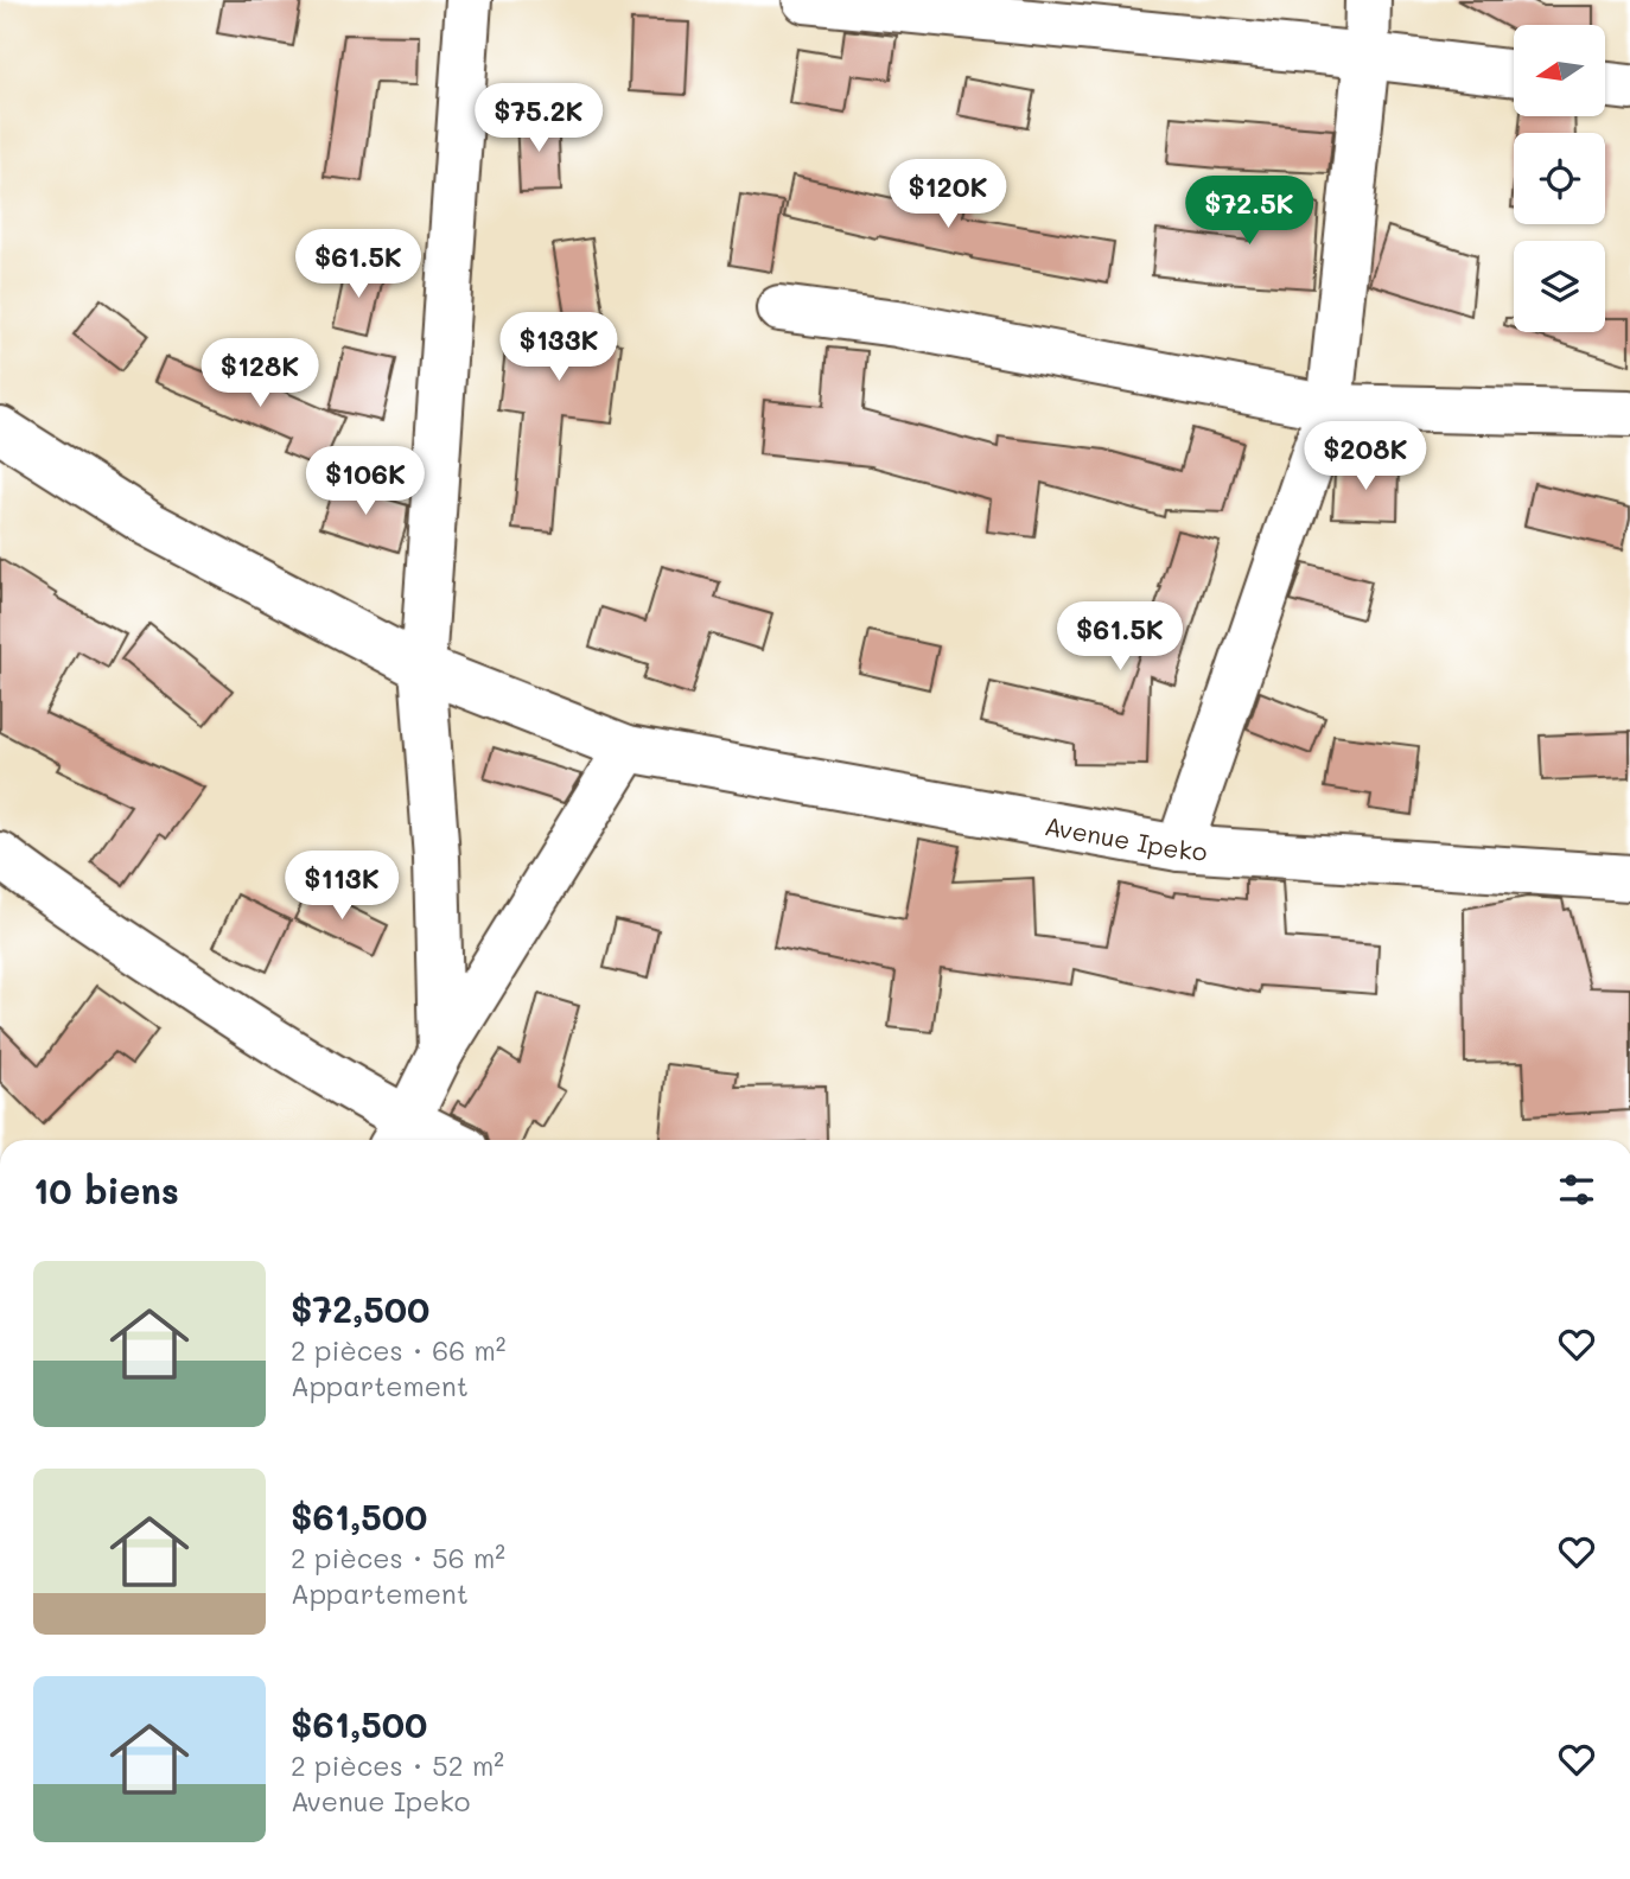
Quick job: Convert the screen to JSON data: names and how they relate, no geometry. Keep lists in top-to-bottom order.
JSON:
{
  "streets": {
    "street": ["Avenue Ipeko"]
  },
  "north": "left",
  "page": {
    "price": [
      "$75.2K",
      "$120K",
      "$72.5K",
      "$61.5K",
      "$133K",
      "$128K",
      "$208K",
      "$106K",
      "$61.5K",
      "$113K"
    ],
    "heading": "10 biens",
    "list": [
      {
        "name": "$72,500",
        "note": "2 pièces · 66 m² · Appartement"
      },
      {
        "name": "$61,500",
        "note": "2 pièces · 56 m² · Appartement"
      },
      {
        "name": "$61,500",
        "note": "2 pièces · 52 m² · Avenue Ipeko"
      }
    ]
  }
}
